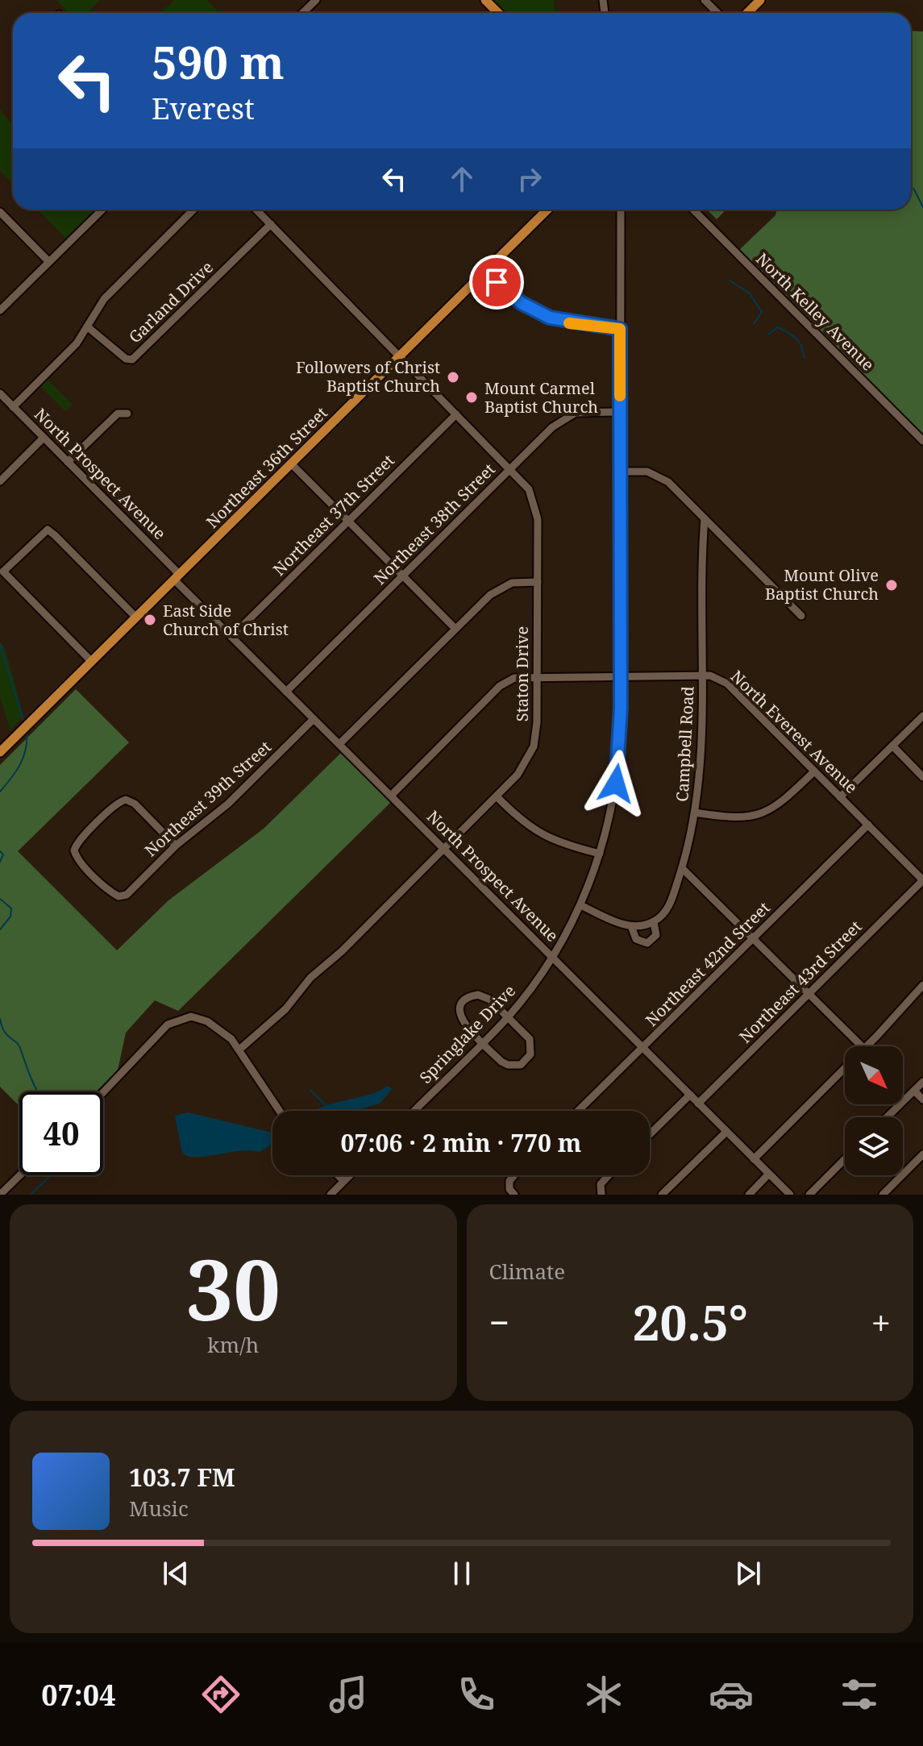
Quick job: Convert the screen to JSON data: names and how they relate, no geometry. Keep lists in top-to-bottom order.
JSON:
{
  "streets": {
    "main road": ["Northeast 36th Street"],
    "street": [
      "Garland Drive",
      "North Kelley Avenue",
      "North Prospect Avenue",
      "Northeast 37th Street",
      "Northeast 38th Street",
      "Staton Drive",
      "North Everest Avenue",
      "Campbell Road",
      "Northeast 39th Street",
      "Northeast 42nd Street",
      "Northeast 43rd Street",
      "Springlake Drive"
    ]
  },
  "crossings": [
    ["Garland Drive", "Staton Drive"],
    ["Northeast 36th Street", "North Prospect Avenue"],
    ["Northeast 36th Street", "Staton Drive"],
    ["North Prospect Avenue", "Northeast 37th Street"],
    ["North Prospect Avenue", "Northeast 38th Street"],
    ["North Prospect Avenue", "Staton Drive"],
    ["North Prospect Avenue", "North Everest Avenue"],
    ["North Prospect Avenue", "Northeast 39th Street"],
    ["North Prospect Avenue", "Northeast 42nd Street"],
    ["North Prospect Avenue", "Northeast 43rd Street"],
    ["North Prospect Avenue", "Springlake Drive"],
    ["Northeast 37th Street", "Staton Drive"],
    ["Northeast 38th Street", "Staton Drive"],
    ["Northeast 38th Street", "Springlake Drive"],
    ["Staton Drive", "North Everest Avenue"],
    ["North Everest Avenue", "Campbell Road"],
    ["North Everest Avenue", "Northeast 42nd Street"],
    ["North Everest Avenue", "Northeast 43rd Street"],
    ["North Everest Avenue", "Springlake Drive"]
  ],
  "places": [
    "Followers of Christ Baptist Church",
    "Mount Carmel Baptist Church",
    "Mount Olive Baptist Church",
    "East Side Church of Christ"
  ],
  "north": "bottom right",
  "page": {
    "turn": ["590 m", "Everest"],
    "limit": "40",
    "trip": "07:06 · 2 min · 770 m",
    "tile": [
      ["30", "km/h"],
      "Climate"
    ],
    "heat": ["−", "20.5°", "+"],
    "song": ["103.7 FM", "Music"],
    "tabs": "07:04"
  }
}
